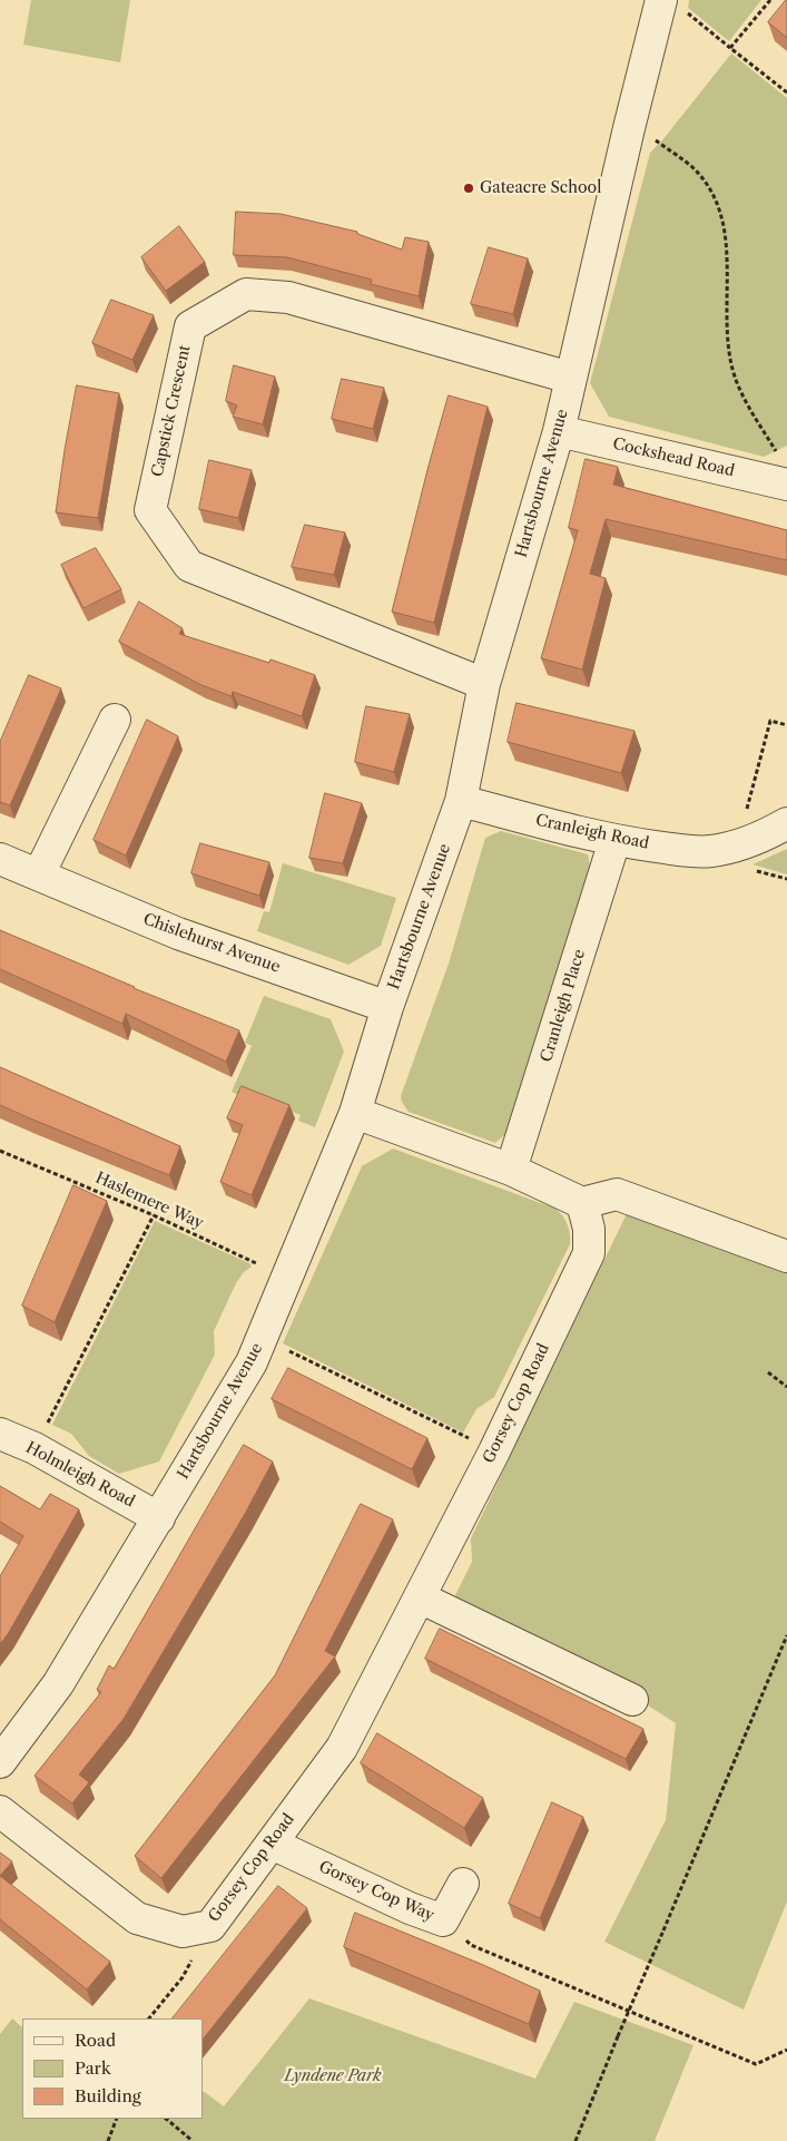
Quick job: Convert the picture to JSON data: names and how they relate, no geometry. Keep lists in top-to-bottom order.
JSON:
{
  "streets": {
    "street": [
      "Capstick Crescent",
      "Cockshead Road",
      "Hartsbourne Avenue",
      "Cranleigh Road",
      "Chislehurst Avenue",
      "Cranleigh Place",
      "Gorsey Cop Road",
      "Holmleigh Road",
      "Gorsey Cop Way"
    ],
    "path": ["Haslemere Way"]
  },
  "crossings": [
    ["Capstick Crescent", "Hartsbourne Avenue"],
    ["Cockshead Road", "Hartsbourne Avenue"],
    ["Hartsbourne Avenue", "Cranleigh Road"],
    ["Hartsbourne Avenue", "Chislehurst Avenue"],
    ["Hartsbourne Avenue", "Haslemere Way"],
    ["Hartsbourne Avenue", "Holmleigh Road"],
    ["Cranleigh Road", "Cranleigh Place"],
    ["Gorsey Cop Road", "Gorsey Cop Way"]
  ],
  "parks": ["Lyndene Park"],
  "places": ["Gateacre School"],
  "legend": ["Road", "Park", "Building"]
}
